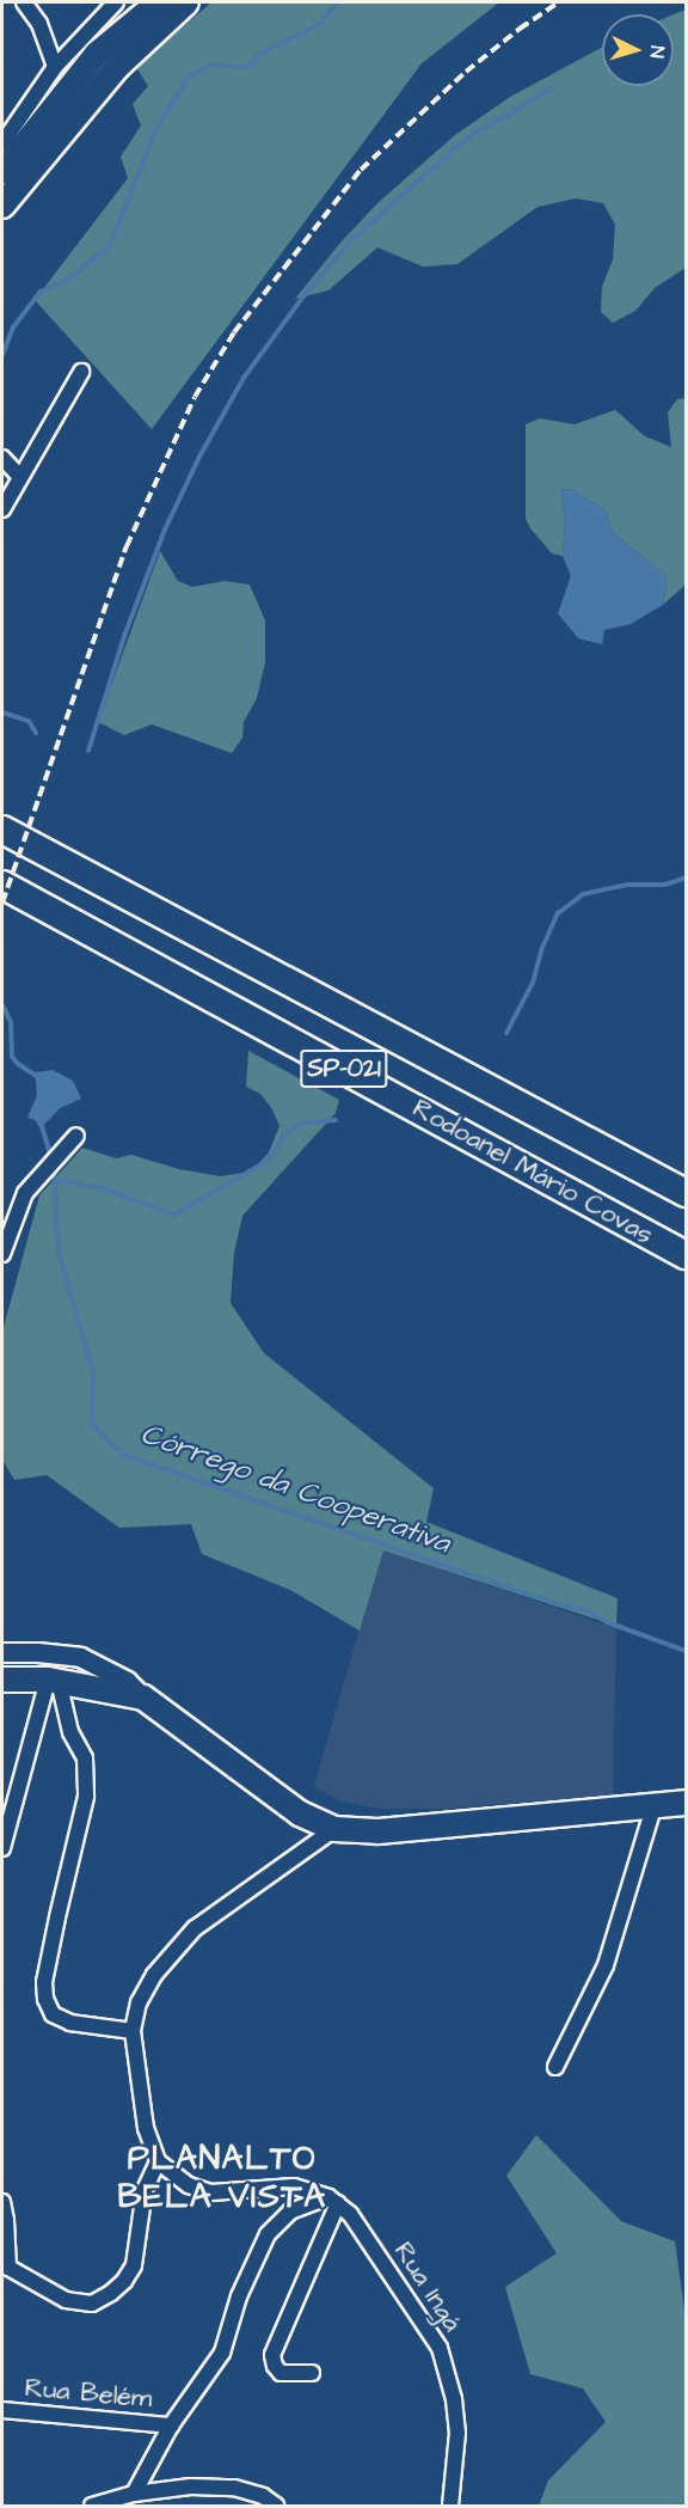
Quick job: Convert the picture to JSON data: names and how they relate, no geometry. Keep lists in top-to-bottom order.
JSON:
{
  "streets": {
    "highway": ["SP-021", "Rodoanel Mário Covas"],
    "street": ["Rua Ingá", "Rua Belém"]
  },
  "districts": ["PLANALTO BELA VISTA"],
  "water": ["Córrego da Cooperativa"],
  "north": "right"
}
